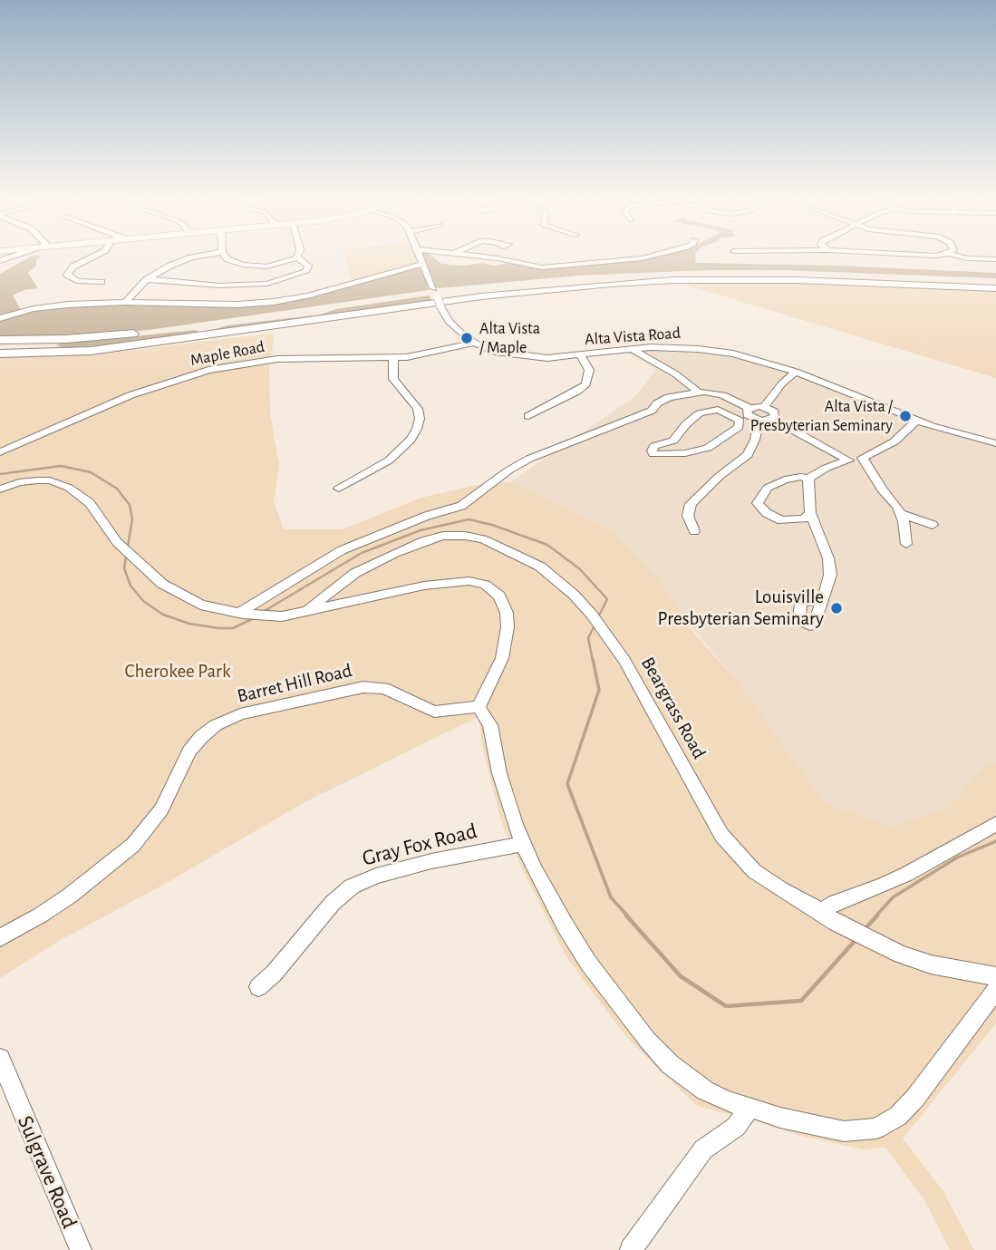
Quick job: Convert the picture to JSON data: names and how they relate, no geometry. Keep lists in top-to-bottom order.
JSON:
{
  "streets": {
    "street": [
      "Alta Vista Road",
      "Maple Road",
      "Barret Hill Road",
      "Beargrass Road",
      "Gray Fox Road",
      "Sulgrave Road"
    ]
  },
  "crossings": [
    ["Alta Vista Road", "Maple Road"]
  ],
  "parks": ["Cherokee Park"],
  "places": ["Alta Vista / Maple", "Alta Vista / Presbyterian Seminary", "Louisville Presbyterian Seminary"]
}
